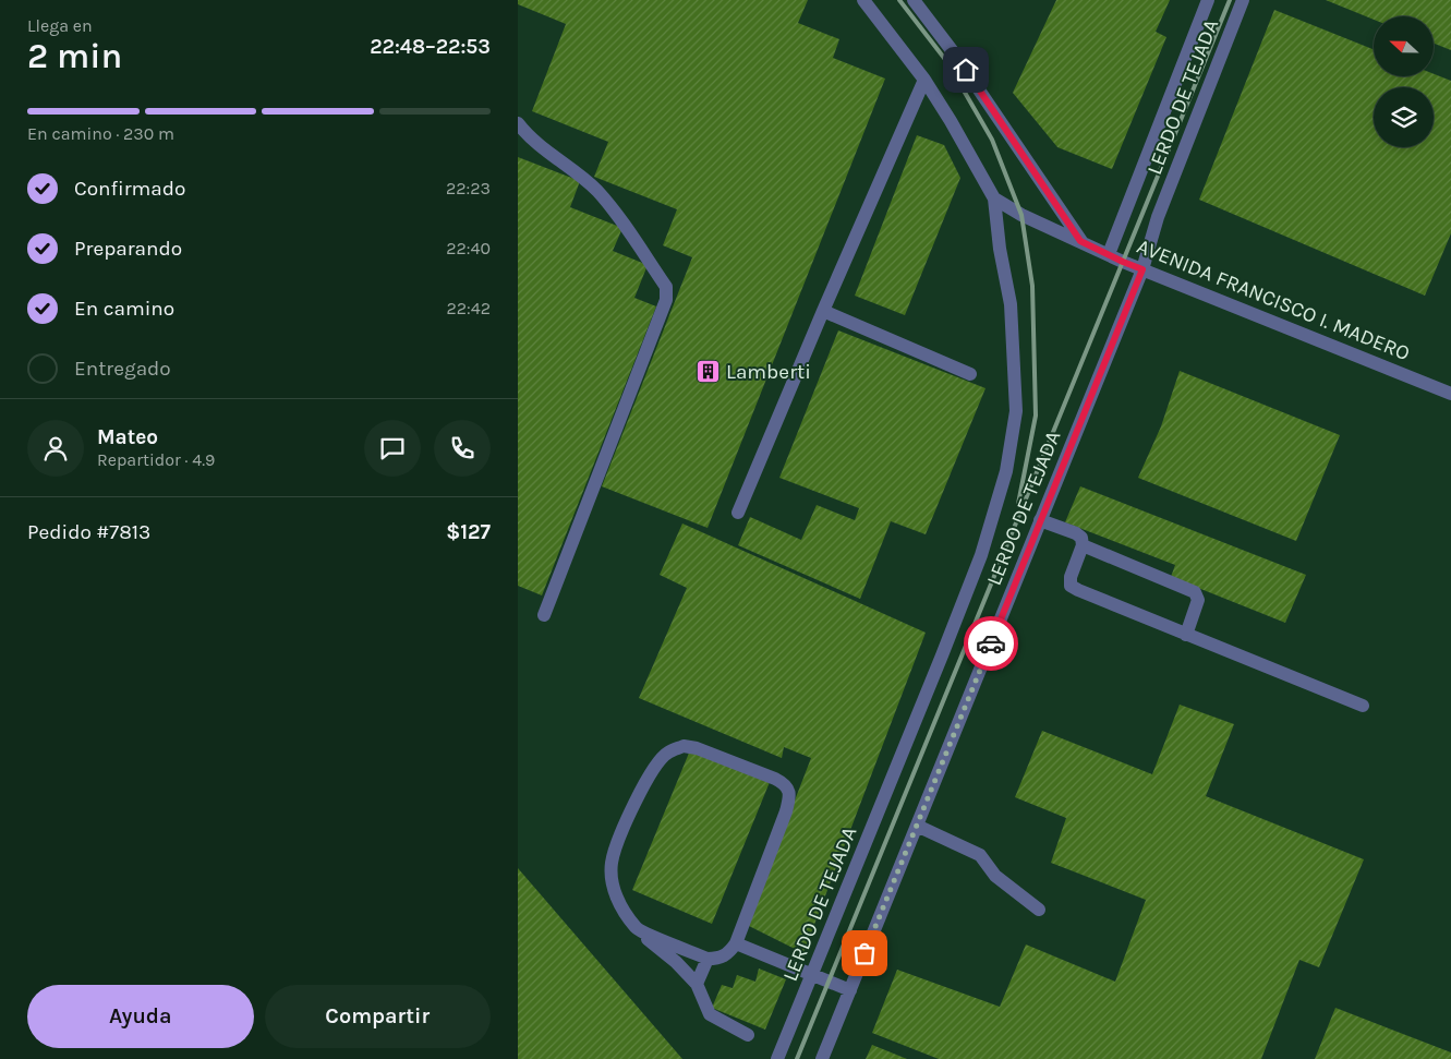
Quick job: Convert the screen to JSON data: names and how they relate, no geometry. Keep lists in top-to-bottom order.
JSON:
{
  "streets": {
    "street": ["LERDO DE TEJADA", "AVENIDA FRANCISCO I. MADERO"]
  },
  "crossings": [
    ["LERDO DE TEJADA", "AVENIDA FRANCISCO I. MADERO"]
  ],
  "places": {
    "building": ["Lamberti"]
  },
  "north": "left",
  "page": {
    "heading": ["2 min", "Llega en", "22:48–22:53"],
    "panel": [
      "Mateo",
      "Repartidor · 4.9",
      "Pedido #7813",
      "$127"
    ],
    "bar": "En camino · 230 m",
    "list": [
      ["Confirmado", "22:23"],
      ["Preparando", "22:40"],
      ["En camino", "22:42"],
      "Entregado"
    ],
    "buttons": ["Ayuda", "Compartir"]
  }
}
